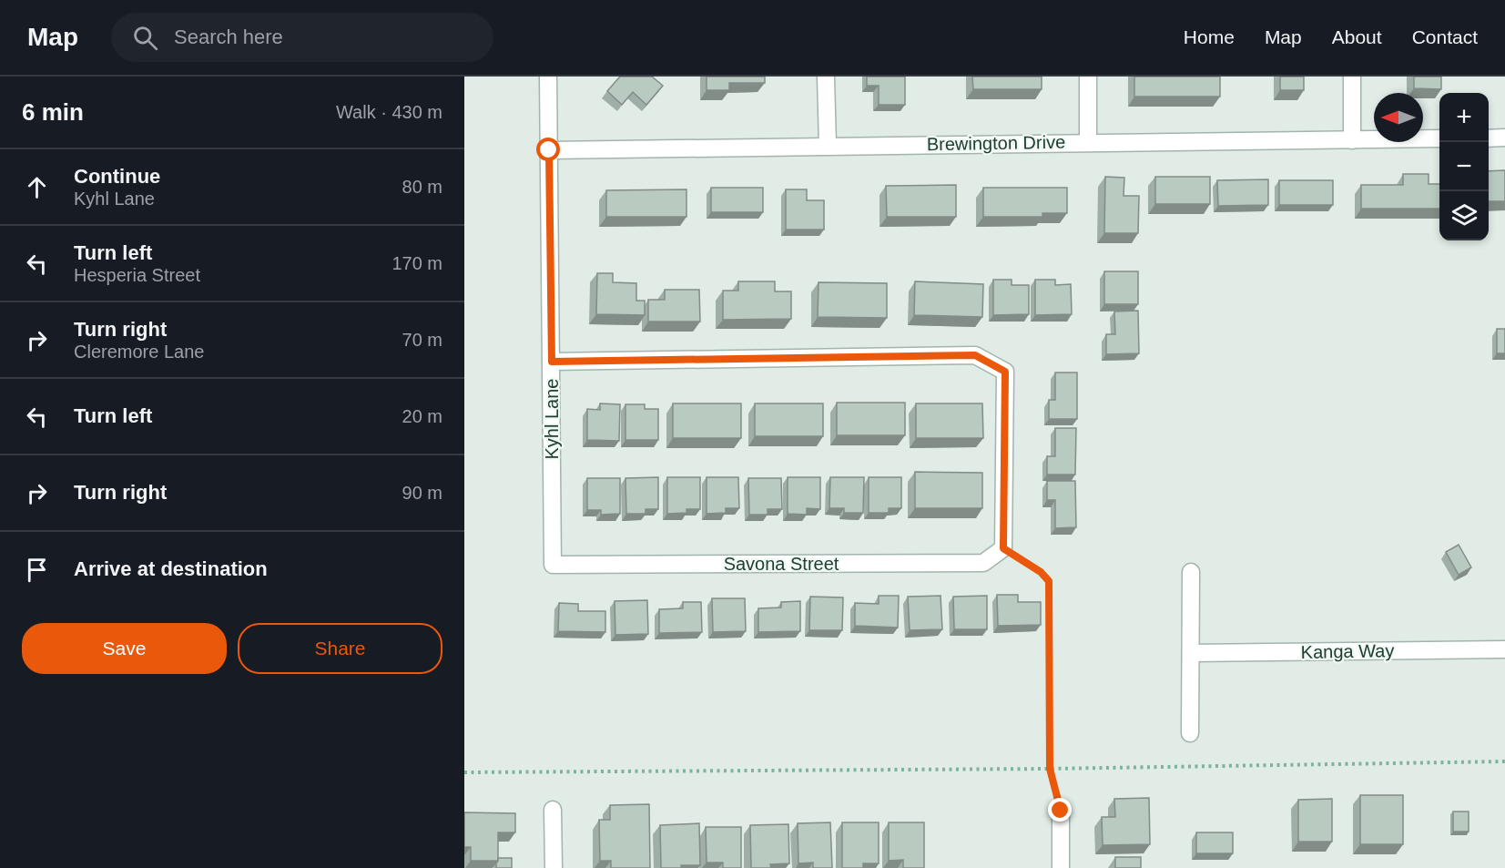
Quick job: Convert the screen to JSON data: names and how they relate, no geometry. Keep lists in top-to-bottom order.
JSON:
{
  "streets": {
    "street": [
      "Brewington Drive",
      "Kyhl Lane",
      "Savona Street",
      "Kanga Way"
    ]
  },
  "crossings": [
    ["Brewington Drive", "Kyhl Lane"],
    ["Kyhl Lane", "Savona Street"]
  ],
  "north": "left",
  "page": {
    "header": "Map",
    "search": "Search here",
    "nav": [
      "Home",
      "Map",
      "About",
      "Contact"
    ],
    "heading": ["6 min", "Walk · 430 m"],
    "map_buttons": ["+", "−"],
    "list": [
      ["Continue", "Kyhl Lane", "80 m"],
      ["Turn left", "Hesperia Street", "170 m"],
      ["Turn right", "Cleremore Lane", "70 m"],
      ["Turn left", "20 m"],
      ["Turn right", "90 m"],
      "Arrive at destination"
    ],
    "buttons": ["Save", "Share"]
  }
}
